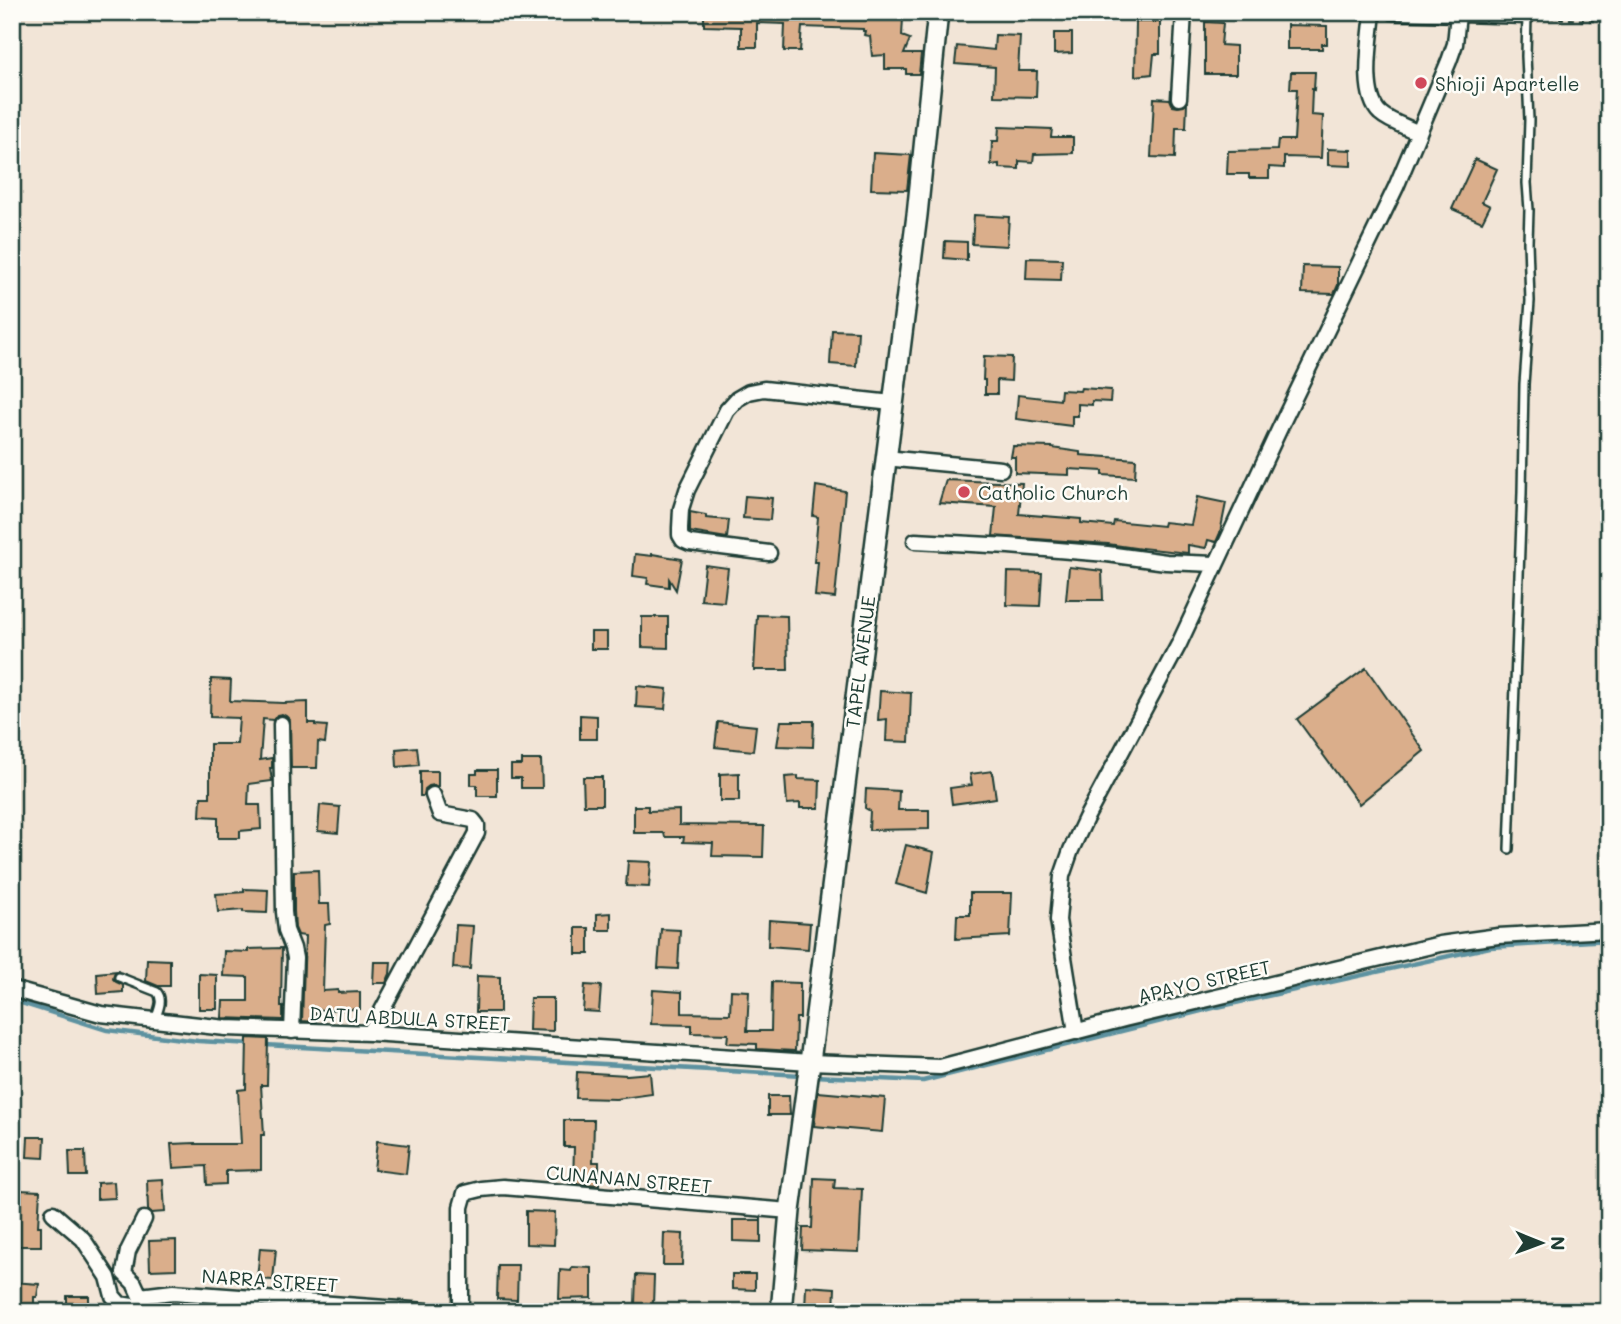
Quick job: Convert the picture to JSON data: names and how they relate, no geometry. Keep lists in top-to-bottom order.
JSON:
{
  "streets": {
    "street": [
      "TAPEL AVENUE",
      "APAYO STREET",
      "DATU ABDULA STREET",
      "CUNANAN STREET",
      "NARRA STREET"
    ]
  },
  "crossings": [
    ["TAPEL AVENUE", "APAYO STREET"],
    ["TAPEL AVENUE", "DATU ABDULA STREET"],
    ["TAPEL AVENUE", "CUNANAN STREET"],
    ["APAYO STREET", "DATU ABDULA STREET"]
  ],
  "places": ["Shioji Apartelle", "Catholic Church"],
  "north": "right"
}
